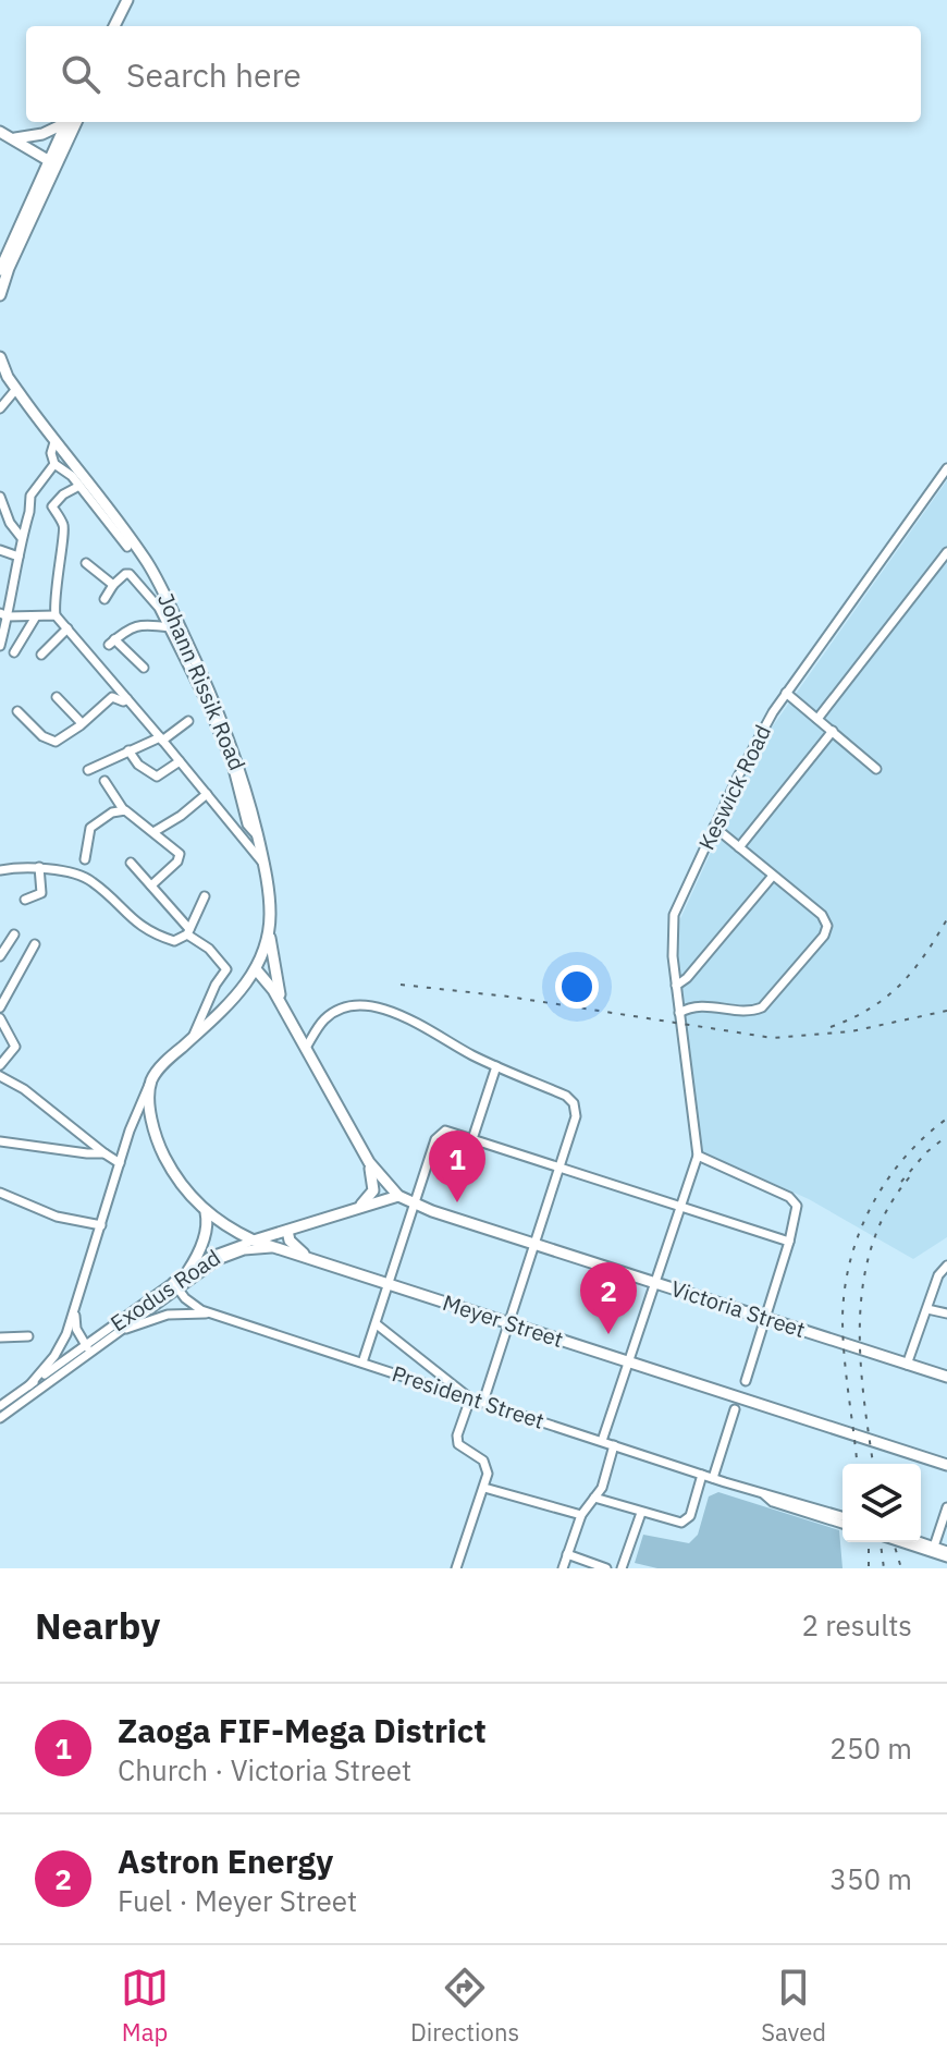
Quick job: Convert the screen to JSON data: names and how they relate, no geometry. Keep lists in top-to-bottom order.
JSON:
{
  "streets": {
    "main road": [
      "Johann Rissik Road",
      "Exodus Road",
      "Victoria Street",
      "Meyer Street"
    ],
    "street": ["Keswick Road", "President Street"]
  },
  "crossings": [
    ["Johann Rissik Road", "Exodus Road"],
    ["Johann Rissik Road", "Victoria Street"],
    ["Johann Rissik Road", "Meyer Street"],
    ["Exodus Road", "Victoria Street"],
    ["Exodus Road", "Meyer Street"],
    ["Exodus Road", "President Street"]
  ],
  "page": {
    "search": "Search here",
    "pins": ["1", "2"],
    "heading": ["Nearby", "2 results"],
    "list": [
      {
        "mark": "1",
        "name": "Zaoga FIF-Mega District",
        "note": "Church · Victoria Street",
        "value": "250 m"
      },
      {
        "mark": "2",
        "name": "Astron Energy",
        "note": "Fuel · Meyer Street",
        "value": "350 m"
      }
    ],
    "nav": ["Map", "Directions", "Saved"]
  }
}
